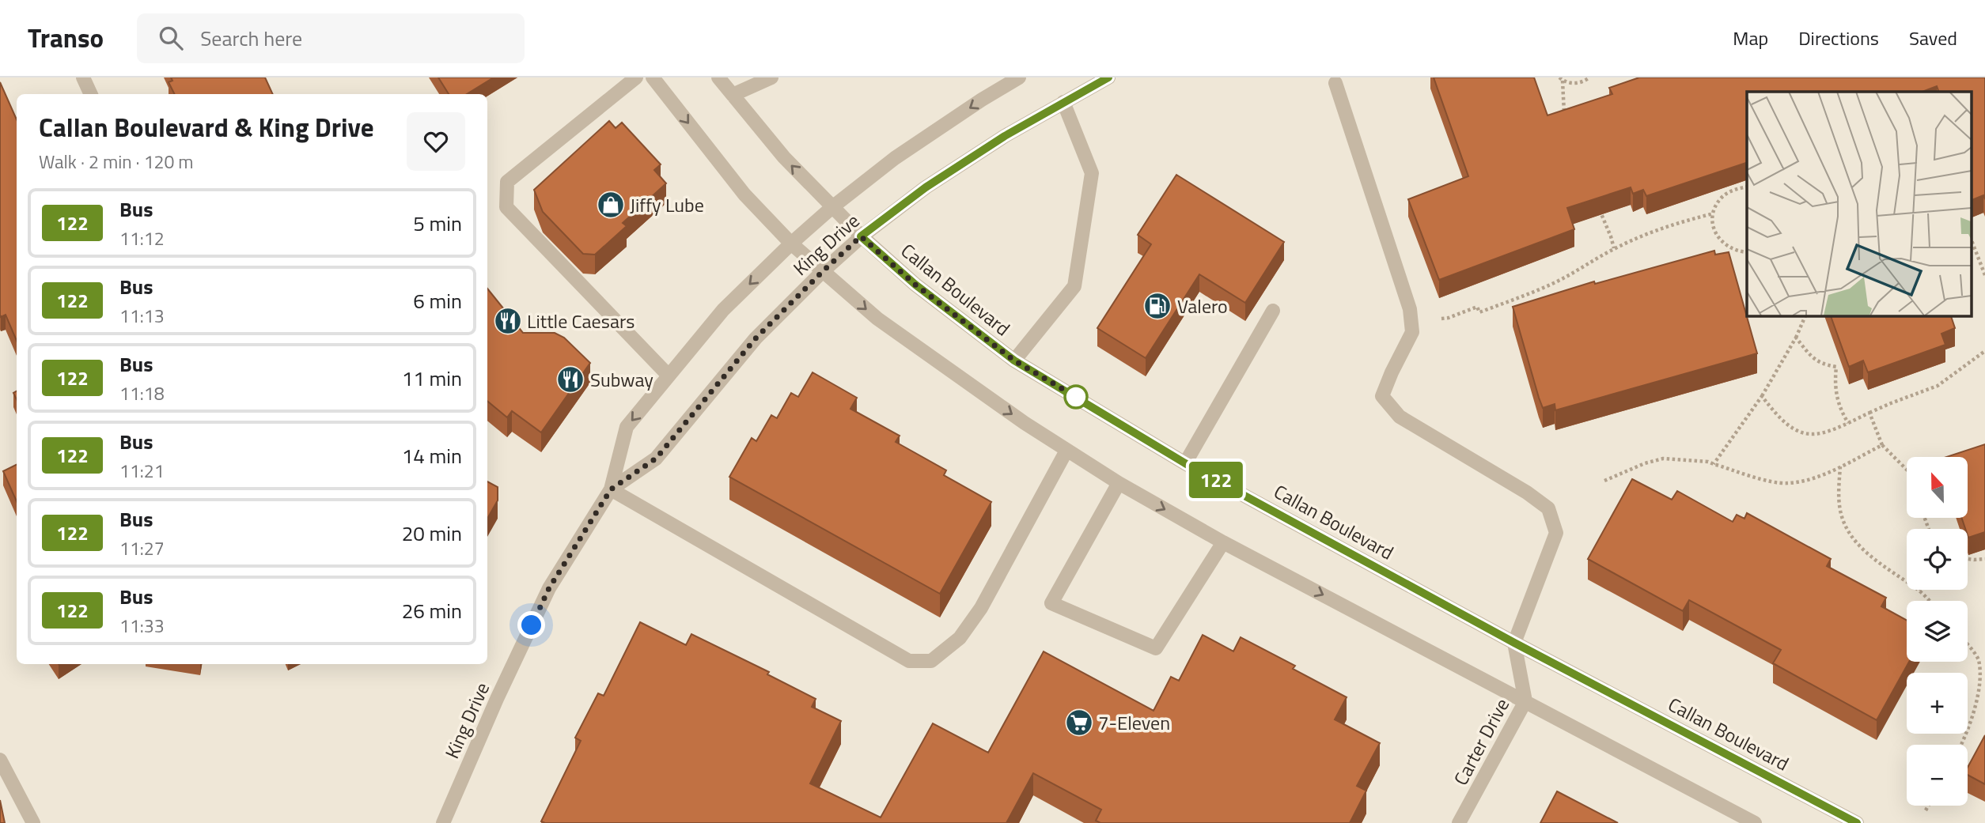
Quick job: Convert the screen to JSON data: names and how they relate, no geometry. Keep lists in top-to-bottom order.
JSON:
{
  "streets": {
    "street": ["King Drive", "Callan Boulevard", "Carter Drive"]
  },
  "crossings": [
    ["King Drive", "Callan Boulevard"],
    ["Callan Boulevard", "Carter Drive"]
  ],
  "places": {
    "shop": ["Jiffy Lube"],
    "fuel station": ["Valero"],
    "restaurant": ["Little Caesars", "Subway"],
    "supermarket": ["7-Eleven"]
  },
  "lines": ["bus line 122"],
  "north": "top",
  "page": {
    "header": "Transo",
    "search": "Search here",
    "nav": ["Map", "Directions", "Saved"],
    "on_map": "122",
    "heading": ["Callan Boulevard & King Drive", "Walk · 2 min · 120 m"],
    "list": [
      {
        "mark": "122",
        "name": "Bus",
        "note": "11:12",
        "value": "5 min"
      },
      {
        "mark": "122",
        "name": "Bus",
        "note": "11:13",
        "value": "6 min"
      },
      {
        "mark": "122",
        "name": "Bus",
        "note": "11:18",
        "value": "11 min"
      },
      {
        "mark": "122",
        "name": "Bus",
        "note": "11:21",
        "value": "14 min"
      },
      {
        "mark": "122",
        "name": "Bus",
        "note": "11:27",
        "value": "20 min"
      },
      {
        "mark": "122",
        "name": "Bus",
        "note": "11:33",
        "value": "26 min"
      }
    ],
    "map_buttons": ["+", "−"]
  }
}
